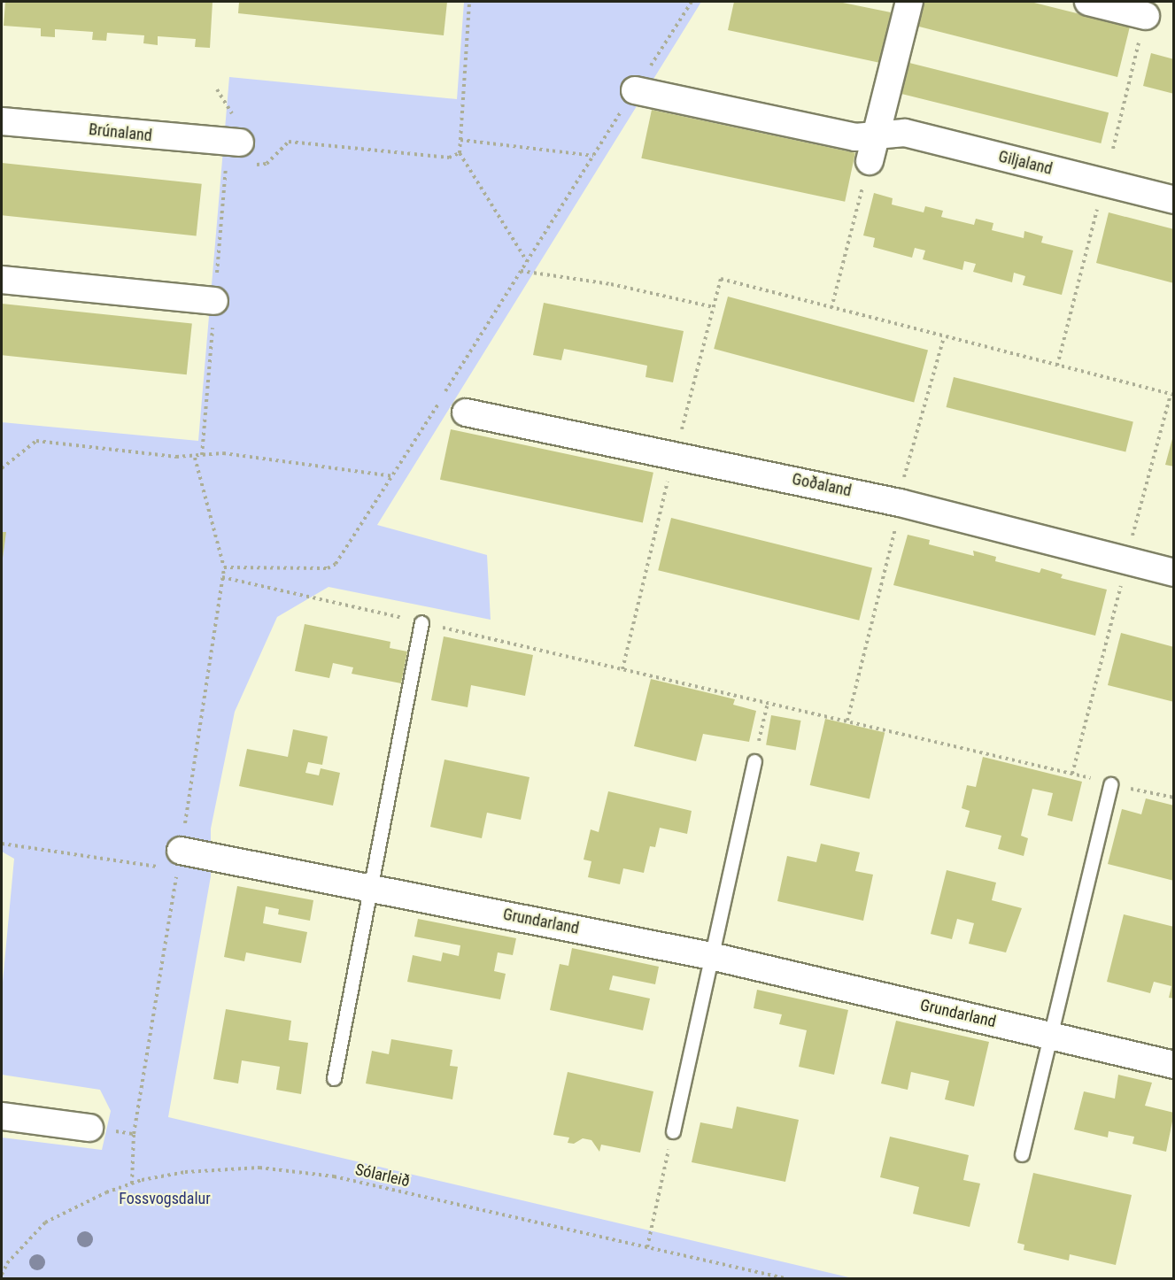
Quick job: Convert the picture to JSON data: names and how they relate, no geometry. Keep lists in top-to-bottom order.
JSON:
{
  "streets": {
    "street": [
      "Brúnaland",
      "Giljaland",
      "Goðaland",
      "Grundarland"
    ],
    "path": ["Sólarleið"]
  },
  "parks": ["Fossvogsdalur"]
}
